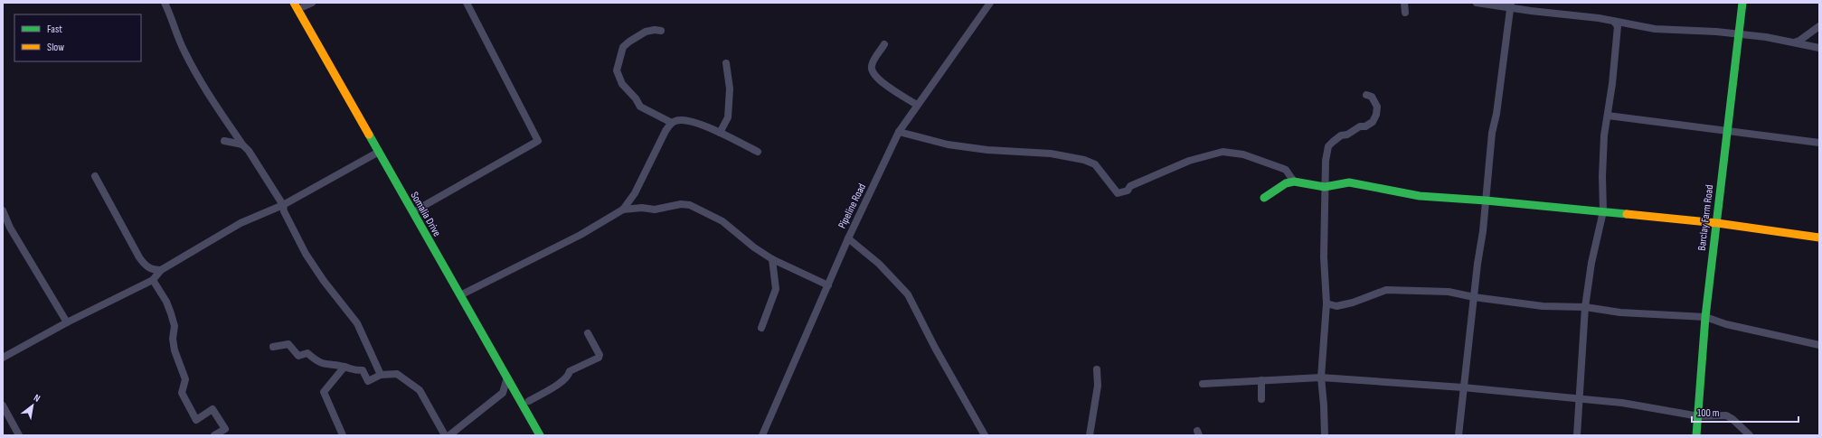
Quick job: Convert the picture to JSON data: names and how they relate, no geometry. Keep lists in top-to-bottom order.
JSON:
{
  "streets": {
    "street": ["Pipeline Road", "Somalia Drive", "Barclay Farm Road"]
  },
  "legend": ["Fast", "Slow"],
  "scale_bar": "100 m",
  "north": "top right"
}
